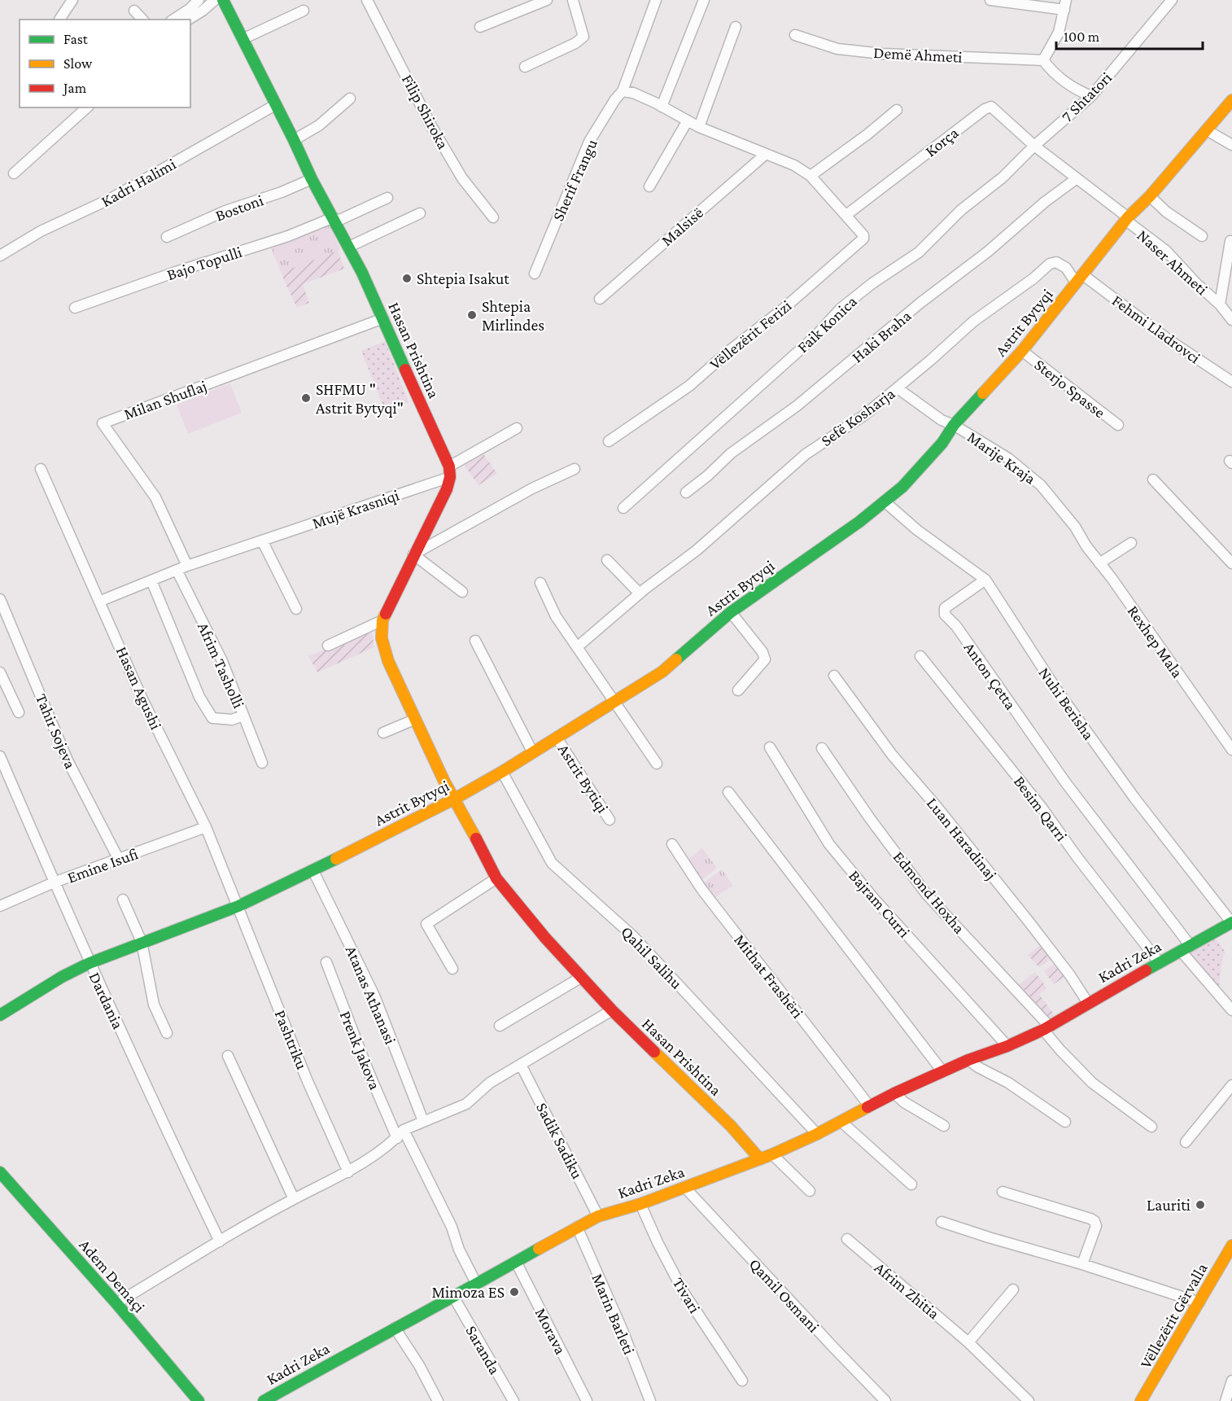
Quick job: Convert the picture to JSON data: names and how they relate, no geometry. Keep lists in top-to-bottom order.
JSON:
{
  "streets": {
    "street": [
      "Demë Ahmeti",
      "7 Shtatori",
      "Filip Shiroka",
      "Korça",
      "Sherif Frangu",
      "Kadri Halimi",
      "Bostoni",
      "Malsisë",
      "Naser Ahmeti",
      "Bajo Topulli",
      "Astrit Bytyqi",
      "Faik Konica",
      "Fehmi Lladrovci",
      "Vëllezërit Ferizi",
      "Haki Braha",
      "Hasan Prishtina",
      "Sterjo Spasse",
      "Milan Shuflaj",
      "Sefë Kosharja",
      "Marije Kraja",
      "Mujë Krasniqi",
      "Rexhep Mala",
      "Afrim Tasholli",
      "Anton Çetta",
      "Hasan Agushi",
      "Nuhi Berisha",
      "Tahir Sojeva",
      "Astrit Bytiqi",
      "Besim Qarri",
      "Luan Haradinaj",
      "Emine Isufi",
      "Edmond Hoxha",
      "Bajram Curri",
      "Qahil Salihu",
      "Kadri Zeka",
      "Mithat Frashëri",
      "Atanas Athanasi",
      "Dardania",
      "Pashtriku",
      "Prenk Jakova",
      "Sadik Sadiku",
      "Adem Demaçi",
      "Afrim Zhitia",
      "Tivari",
      "Qamil Osmani",
      "Marin Barleti",
      "Vëllezërit Gërvalla",
      "Morava",
      "Saranda"
    ]
  },
  "crossings": [
    ["7 Shtatori", "Korça"],
    ["7 Shtatori", "Naser Ahmeti"],
    ["7 Shtatori", "Faik Konica"],
    ["Korça", "Naser Ahmeti"],
    ["Korça", "Faik Konica"],
    ["Korça", "Vëllezërit Ferizi"],
    ["Kadri Halimi", "Hasan Prishtina"],
    ["Bostoni", "Hasan Prishtina"],
    ["Naser Ahmeti", "Astrit Bytyqi"],
    ["Naser Ahmeti", "Faik Konica"],
    ["Naser Ahmeti", "Haki Braha"],
    ["Bajo Topulli", "Hasan Prishtina"],
    ["Astrit Bytyqi", "Fehmi Lladrovci"],
    ["Astrit Bytyqi", "Hasan Prishtina"],
    ["Astrit Bytyqi", "Sterjo Spasse"],
    ["Astrit Bytyqi", "Sefë Kosharja"],
    ["Astrit Bytyqi", "Marije Kraja"],
    ["Astrit Bytyqi", "Hasan Agushi"],
    ["Astrit Bytyqi", "Nuhi Berisha"],
    ["Astrit Bytyqi", "Astrit Bytiqi"],
    ["Astrit Bytyqi", "Qahil Salihu"],
    ["Astrit Bytyqi", "Atanas Athanasi"],
    ["Astrit Bytyqi", "Dardania"],
    ["Astrit Bytyqi", "Pashtriku"],
    ["Fehmi Lladrovci", "Sefë Kosharja"],
    ["Hasan Prishtina", "Milan Shuflaj"],
    ["Hasan Prishtina", "Mujë Krasniqi"],
    ["Hasan Prishtina", "Kadri Zeka"],
    ["Milan Shuflaj", "Mujë Krasniqi"],
    ["Marije Kraja", "Rexhep Mala"],
    ["Mujë Krasniqi", "Afrim Tasholli"],
    ["Mujë Krasniqi", "Hasan Agushi"],
    ["Anton Çetta", "Nuhi Berisha"],
    ["Anton Çetta", "Kadri Zeka"],
    ["Hasan Agushi", "Emine Isufi"],
    ["Hasan Agushi", "Pashtriku"],
    ["Nuhi Berisha", "Kadri Zeka"],
    ["Tahir Sojeva", "Emine Isufi"],
    ["Besim Qarri", "Kadri Zeka"],
    ["Luan Haradinaj", "Kadri Zeka"],
    ["Emine Isufi", "Dardania"],
    ["Edmond Hoxha", "Kadri Zeka"],
    ["Bajram Curri", "Kadri Zeka"],
    ["Qahil Salihu", "Kadri Zeka"],
    ["Kadri Zeka", "Mithat Frashëri"],
    ["Kadri Zeka", "Sadik Sadiku"],
    ["Kadri Zeka", "Tivari"],
    ["Kadri Zeka", "Qamil Osmani"],
    ["Kadri Zeka", "Marin Barleti"],
    ["Kadri Zeka", "Morava"],
    ["Kadri Zeka", "Saranda"]
  ],
  "places": [
    "Shtepia Isakut",
    "Shtepia Mirlindes",
    "SHFMU \" Astrit Bytyqi\"",
    "Lauriti",
    "Mimoza ES"
  ],
  "legend": ["Fast", "Slow", "Jam"],
  "scale_bar": "100 m"
}
